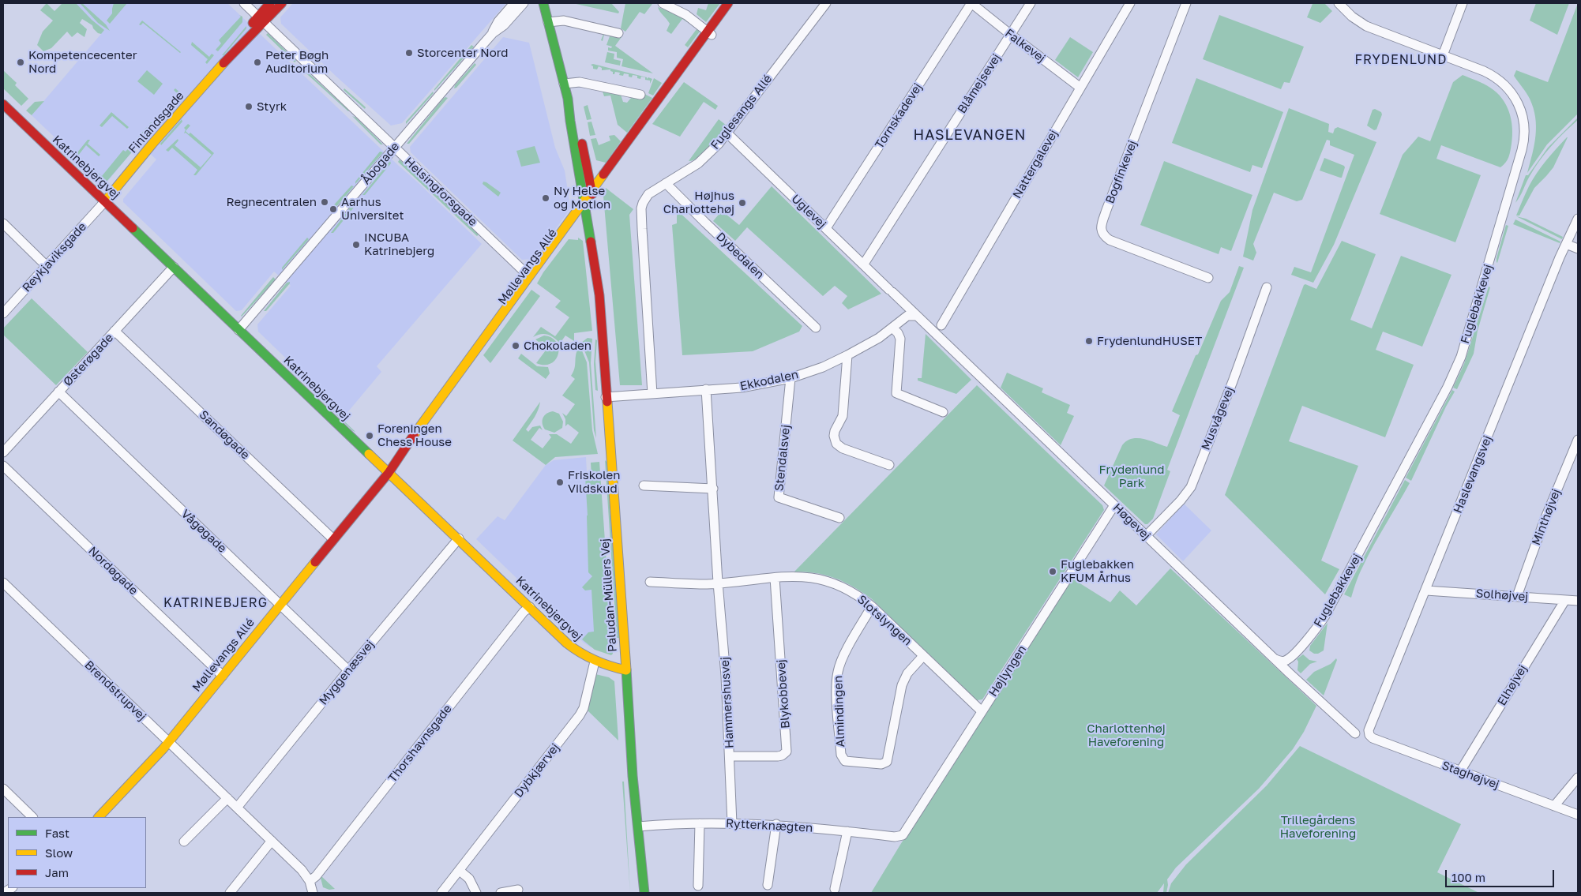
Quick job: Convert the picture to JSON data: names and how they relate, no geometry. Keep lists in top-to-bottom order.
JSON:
{
  "streets": {
    "street": [
      "Falkevej",
      "Blåmejsevej",
      "Fuglesangs Allé",
      "Tornskadevej",
      "Finlandsgade",
      "Åbogade",
      "Nattergalevej",
      "Katrinebjergvej",
      "Bogfinkevej",
      "Helsingforsgade",
      "Uglevej",
      "Dybedalen",
      "Reykjaviksgade",
      "Møllevangs Allé",
      "Fuglebakkevej",
      "Østerøgade",
      "Ekkodalen",
      "Musvågevej",
      "Sandøgade",
      "Stendalsvej",
      "Haslevangsvej",
      "Minthøjvej",
      "Høgevej",
      "Vågøgade",
      "Nordøgade",
      "Paludan-Müllers Vej",
      "Solhøjvej",
      "Slotslyngen",
      "Højlyngen",
      "Myggenæsvej",
      "Elhøjvej",
      "Brendstrupvej",
      "Blykobbevej",
      "Hammershusvej",
      "Almindingen",
      "Thorshavnsgade",
      "Dybkjærvej",
      "Staghøjvej",
      "Rytterknægten"
    ]
  },
  "crossings": [
    ["Falkevej", "Blåmejsevej"],
    ["Falkevej", "Tornskadevej"],
    ["Falkevej", "Nattergalevej"],
    ["Blåmejsevej", "Uglevej"],
    ["Fuglesangs Allé", "Uglevej"],
    ["Fuglesangs Allé", "Dybedalen"],
    ["Fuglesangs Allé", "Ekkodalen"],
    ["Tornskadevej", "Uglevej"],
    ["Finlandsgade", "Katrinebjergvej"],
    ["Finlandsgade", "Helsingforsgade"],
    ["Finlandsgade", "Reykjaviksgade"],
    ["Åbogade", "Katrinebjergvej"],
    ["Åbogade", "Helsingforsgade"],
    ["Katrinebjergvej", "Reykjaviksgade"],
    ["Katrinebjergvej", "Møllevangs Allé"],
    ["Katrinebjergvej", "Østerøgade"],
    ["Katrinebjergvej", "Paludan-Müllers Vej"],
    ["Katrinebjergvej", "Myggenæsvej"],
    ["Katrinebjergvej", "Thorshavnsgade"],
    ["Katrinebjergvej", "Dybkjærvej"],
    ["Helsingforsgade", "Møllevangs Allé"],
    ["Uglevej", "Høgevej"],
    ["Møllevangs Allé", "Sandøgade"],
    ["Møllevangs Allé", "Vågøgade"],
    ["Møllevangs Allé", "Nordøgade"],
    ["Møllevangs Allé", "Paludan-Müllers Vej"],
    ["Møllevangs Allé", "Brendstrupvej"],
    ["Fuglebakkevej", "Høgevej"],
    ["Østerøgade", "Sandøgade"],
    ["Østerøgade", "Vågøgade"],
    ["Ekkodalen", "Stendalsvej"],
    ["Ekkodalen", "Høgevej"],
    ["Ekkodalen", "Paludan-Müllers Vej"],
    ["Ekkodalen", "Hammershusvej"],
    ["Musvågevej", "Høgevej"],
    ["Haslevangsvej", "Solhøjvej"],
    ["Haslevangsvej", "Staghøjvej"],
    ["Minthøjvej", "Solhøjvej"],
    ["Høgevej", "Højlyngen"],
    ["Vågøgade", "Myggenæsvej"],
    ["Paludan-Müllers Vej", "Rytterknægten"],
    ["Solhøjvej", "Elhøjvej"],
    ["Slotslyngen", "Højlyngen"],
    ["Slotslyngen", "Blykobbevej"],
    ["Slotslyngen", "Hammershusvej"],
    ["Slotslyngen", "Almindingen"],
    ["Højlyngen", "Rytterknægten"],
    ["Myggenæsvej", "Brendstrupvej"],
    ["Elhøjvej", "Staghøjvej"],
    ["Brendstrupvej", "Thorshavnsgade"],
    ["Blykobbevej", "Hammershusvej"],
    ["Hammershusvej", "Rytterknægten"]
  ],
  "districts": ["FRYDENLUND", "HASLEVANGEN", "KATRINEBJERG"],
  "parks": ["Frydenlund Park", "Charlottenhøj Haveforening", "Trillegårdens Haveforening"],
  "places": [
    "Storcenter Nord",
    "Kompetencecenter Nord",
    "Peter Bøgh Auditorium",
    "Styrk",
    "Ny Helse og Motion",
    "Regnecentralen",
    "Højhus Charlottehøj",
    "Aarhus Universitet",
    "INCUBA Katrinebjerg",
    "FrydenlundHUSET",
    "Chokoladen",
    "Foreningen Chess House",
    "Friskolen Vildskud",
    "Fuglebakken KFUM Århus"
  ],
  "legend": ["Fast", "Slow", "Jam"],
  "scale_bar": "100 m"
}
